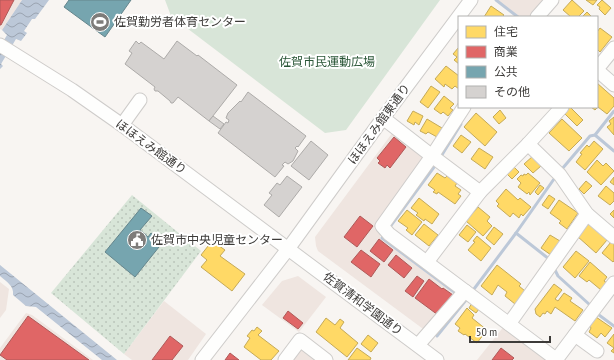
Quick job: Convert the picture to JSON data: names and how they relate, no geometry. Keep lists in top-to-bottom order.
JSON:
{
  "streets": {
    "street": ["ほほえみ館東通り", "ほほえみ館通り", "佐賀清和学園通り"]
  },
  "crossings": [
    ["ほほえみ館東通り", "ほほえみ館通り"],
    ["ほほえみ館東通り", "佐賀清和学園通り"],
    ["ほほえみ館通り", "佐賀清和学園通り"]
  ],
  "parks": ["佐賀市民運動広場"],
  "places": {
    "sports": ["佐賀勤労者体育センター"],
    "public building": ["佐賀市中央児童センター"]
  },
  "legend": [
    "住宅",
    "商業",
    "公共",
    "その他"
  ],
  "scale_bar": "50 m"
}
